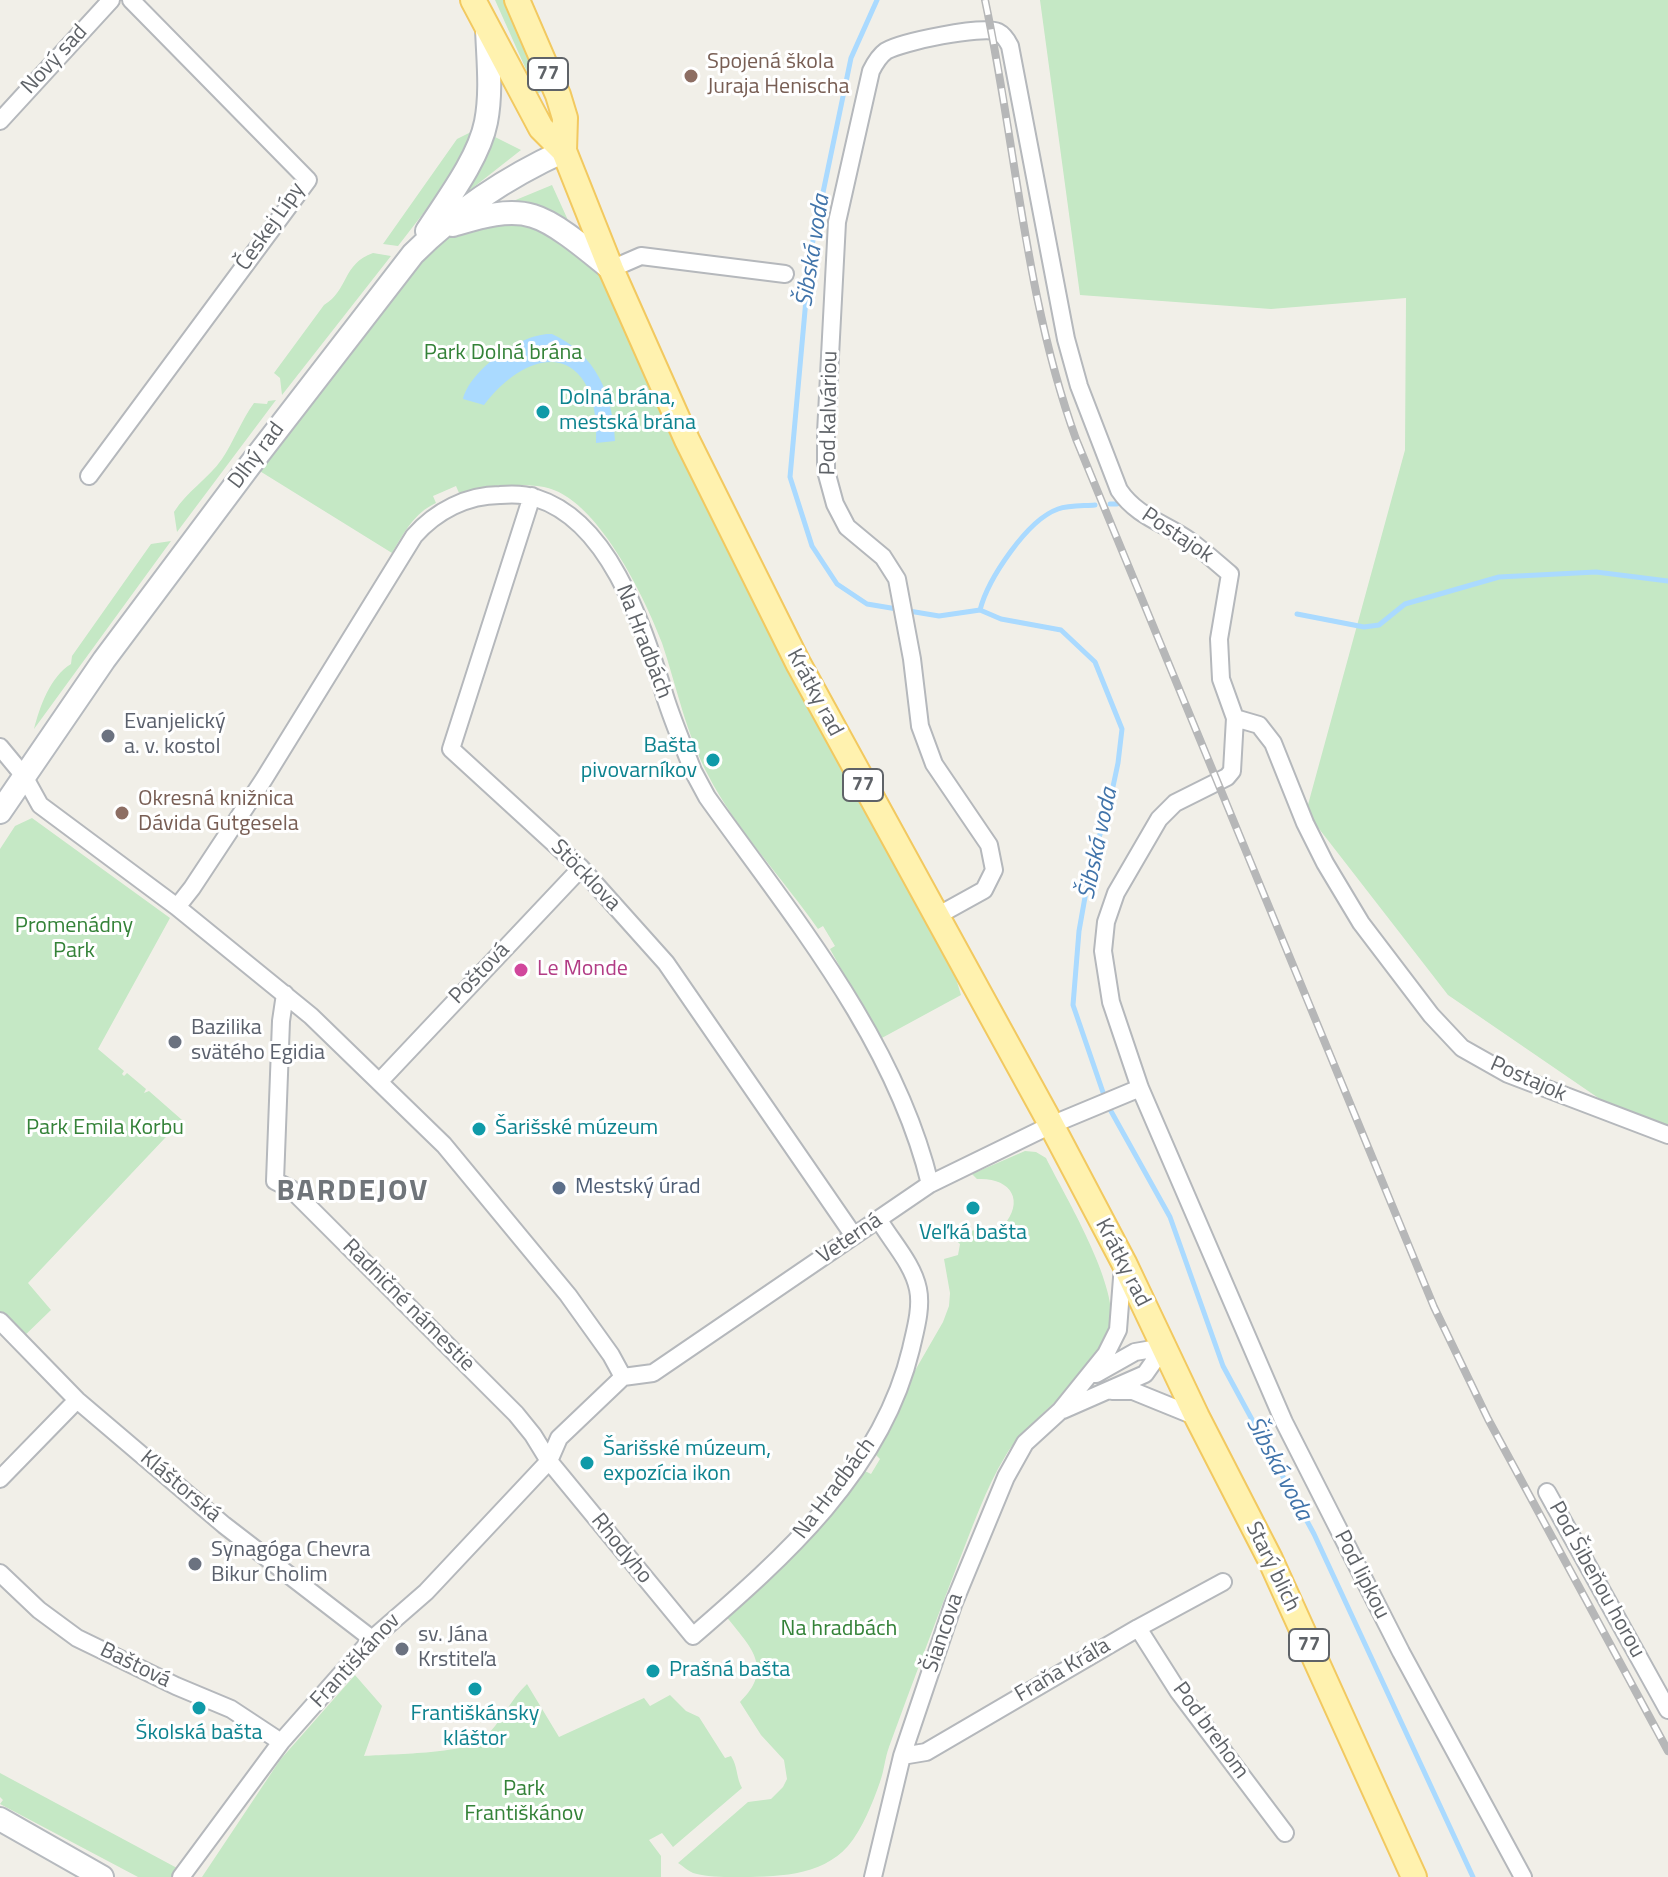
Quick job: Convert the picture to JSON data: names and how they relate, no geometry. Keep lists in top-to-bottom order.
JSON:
{
  "streets": {
    "main road": ["77", "Krátky rad", "Starý blich"],
    "street": [
      "Nový sad",
      "Českej Lípy",
      "Pod kalváriou",
      "Dlhý rad",
      "Postajok",
      "Na Hradbách",
      "Stöcklova",
      "Poštová",
      "Veterná",
      "Radničné námestie",
      "Kláštorská",
      "Rhodyho",
      "Pod lipkou",
      "Pod Šibeňou horou",
      "Šiancova",
      "Františkánov",
      "Baštová",
      "Fraňa Kráľa",
      "Pod brehom"
    ]
  },
  "crossings": [
    ["77", "Dlhý rad"],
    ["77", "Krátky rad"],
    ["Pod kalváriou", "Postajok"],
    ["Pod kalváriou", "Krátky rad"],
    ["Dlhý rad", "Krátky rad"],
    ["Postajok", "Pod lipkou"],
    ["Na Hradbách", "Stöcklova"],
    ["Na Hradbách", "Veterná"],
    ["Na Hradbách", "Rhodyho"],
    ["Krátky rad", "Veterná"],
    ["Krátky rad", "Starý blich"],
    ["Krátky rad", "Šiancova"],
    ["Stöcklova", "Poštová"],
    ["Stöcklova", "Veterná"],
    ["Radničné námestie", "Rhodyho"],
    ["Radničné námestie", "Františkánov"],
    ["Kláštorská", "Františkánov"],
    ["Rhodyho", "Františkánov"],
    ["Starý blich", "Šiancova"],
    ["Šiancova", "Fraňa Kráľa"],
    ["Františkánov", "Baštová"],
    ["Fraňa Kráľa", "Pod brehom"]
  ],
  "districts": ["BARDEJOV"],
  "water": ["Šibská voda"],
  "parks": [
    "Park Dolná brána",
    "Promenádny Park",
    "Park Emila Korbu",
    "Na hradbách",
    "Park Františkánov"
  ],
  "places": [
    "Spojená škola Juraja Henischa",
    "Dolná brána, mestská brána",
    "Evanjelický a. v. kostol",
    "Bašta pivovarníkov",
    "Okresná knižnica Dávida Gutgesela",
    "Le Monde",
    "Bazilika svätého Egidia",
    "Šarišské múzeum",
    "Mestský úrad",
    "Veľká bašta",
    "Šarišské múzeum, expozícia ikon",
    "Synagóga Chevra Bikur Cholim",
    "sv. Jána Krstiteľa",
    "Prašná bašta",
    "Františkánsky kláštor",
    "Školská bašta"
  ]
}
